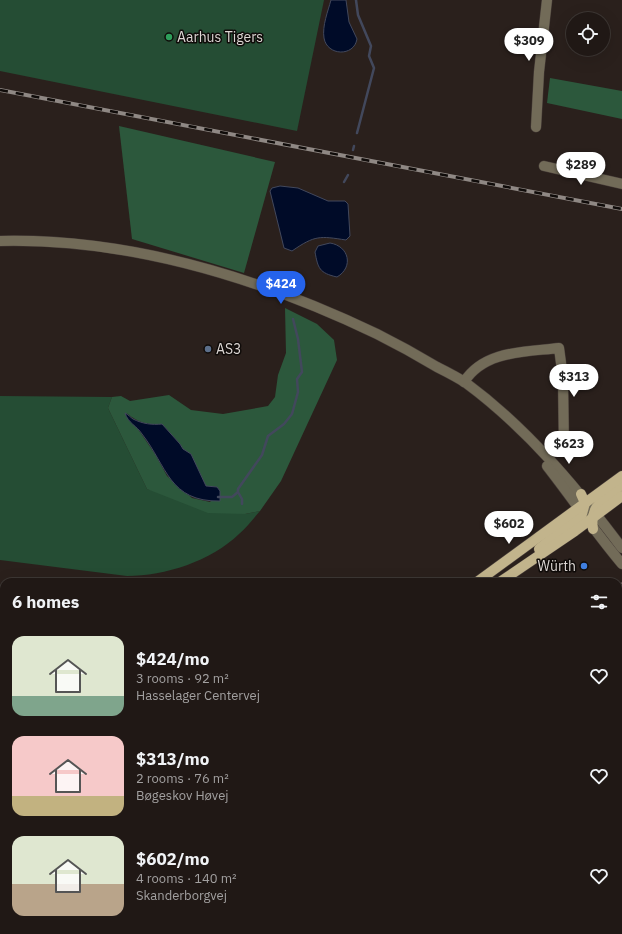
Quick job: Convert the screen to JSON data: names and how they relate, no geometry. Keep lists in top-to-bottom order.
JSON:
{
  "places": ["Aarhus Tigers", "AS3", "Würth"],
  "page": {
    "price": [
      "$309",
      "$289",
      "$424",
      "$313",
      "$623",
      "$602"
    ],
    "heading": "6 homes",
    "list": [
      {
        "name": "$424/mo",
        "note": "3 rooms · 92 m² · Hasselager Centervej"
      },
      {
        "name": "$313/mo",
        "note": "2 rooms · 76 m² · Bøgeskov Høvej"
      },
      {
        "name": "$602/mo",
        "note": "4 rooms · 140 m² · Skanderborgvej"
      }
    ]
  }
}
